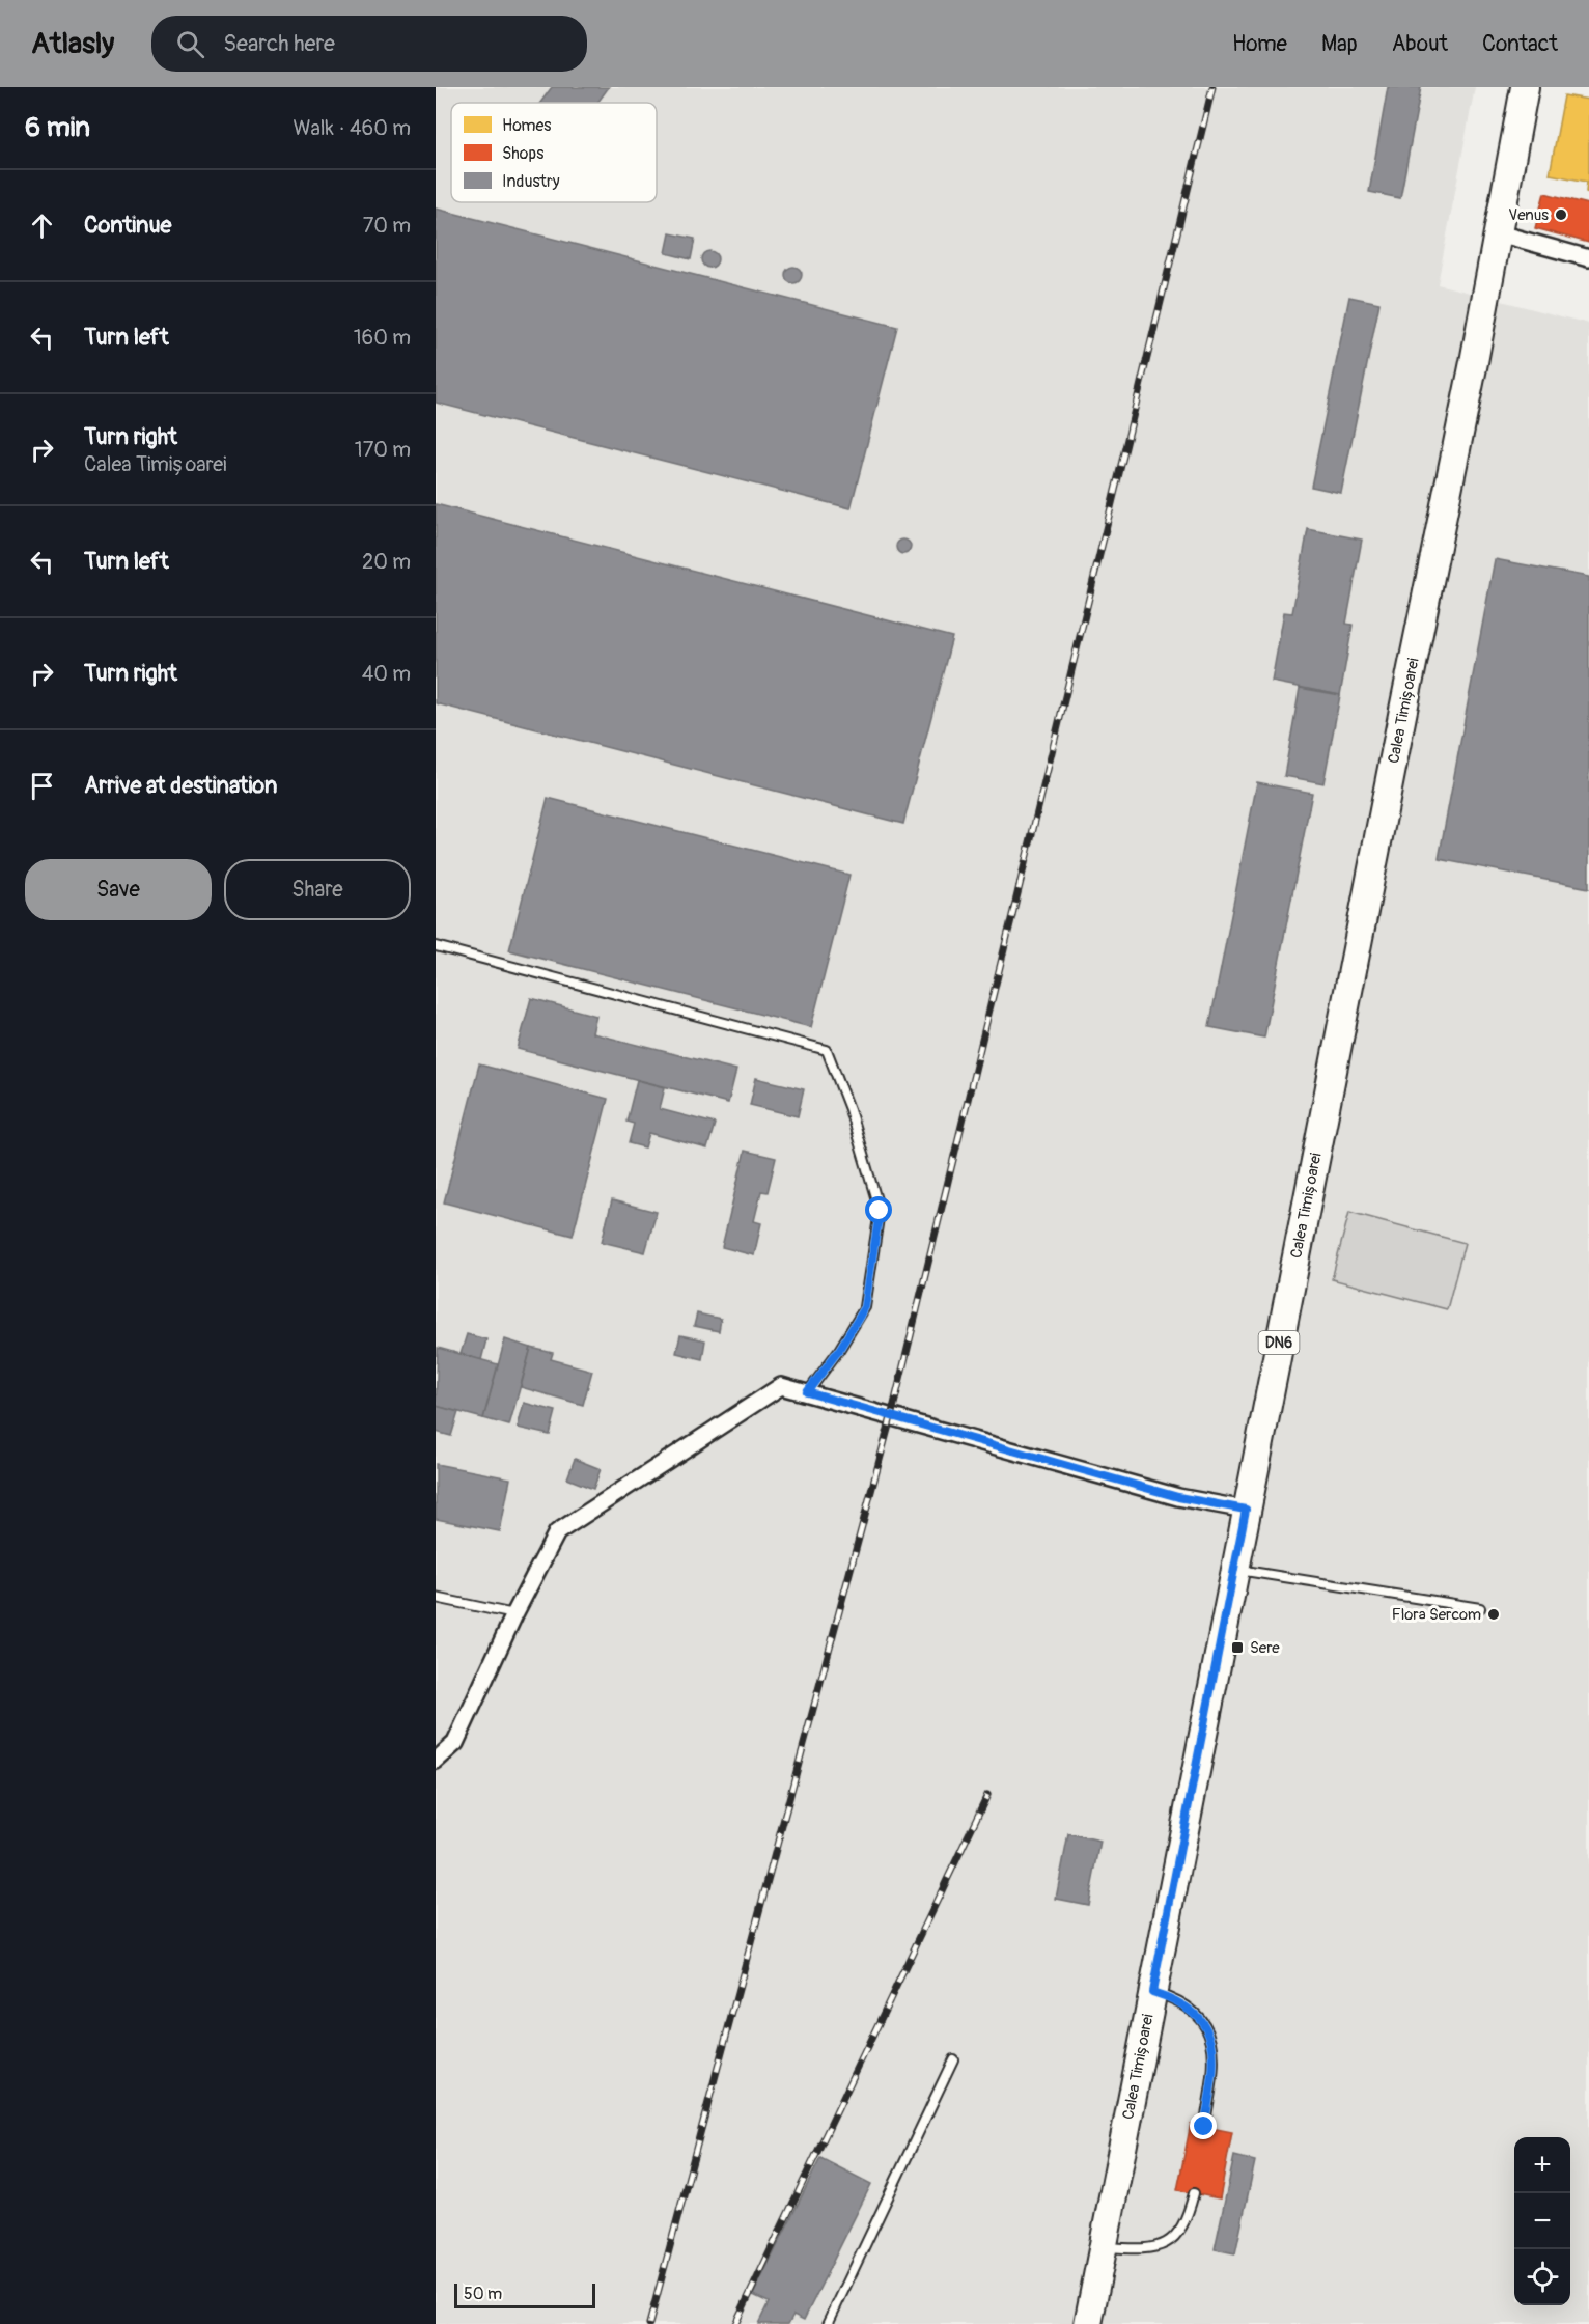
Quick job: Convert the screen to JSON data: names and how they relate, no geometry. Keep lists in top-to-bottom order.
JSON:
{
  "streets": {
    "main road": ["Calea Timișoarei", "DN6"]
  },
  "places": {
    "other": ["Venus", "Flora Sercom"],
    "transit": ["Sere"]
  },
  "legend": ["Homes", "Shops", "Industry"],
  "scale_bar": "50 m",
  "page": {
    "header": "Atlasly",
    "search": "Search here",
    "nav": [
      "Home",
      "Map",
      "About",
      "Contact"
    ],
    "heading": ["6 min", "Walk · 460 m"],
    "list": [
      ["Continue", "70 m"],
      ["Turn left", "160 m"],
      ["Turn right", "Calea Timișoarei", "170 m"],
      ["Turn left", "20 m"],
      ["Turn right", "40 m"],
      "Arrive at destination"
    ],
    "buttons": ["Save", "Share"],
    "map_buttons": ["+", "−"],
    "scale": "50 m"
  }
}
